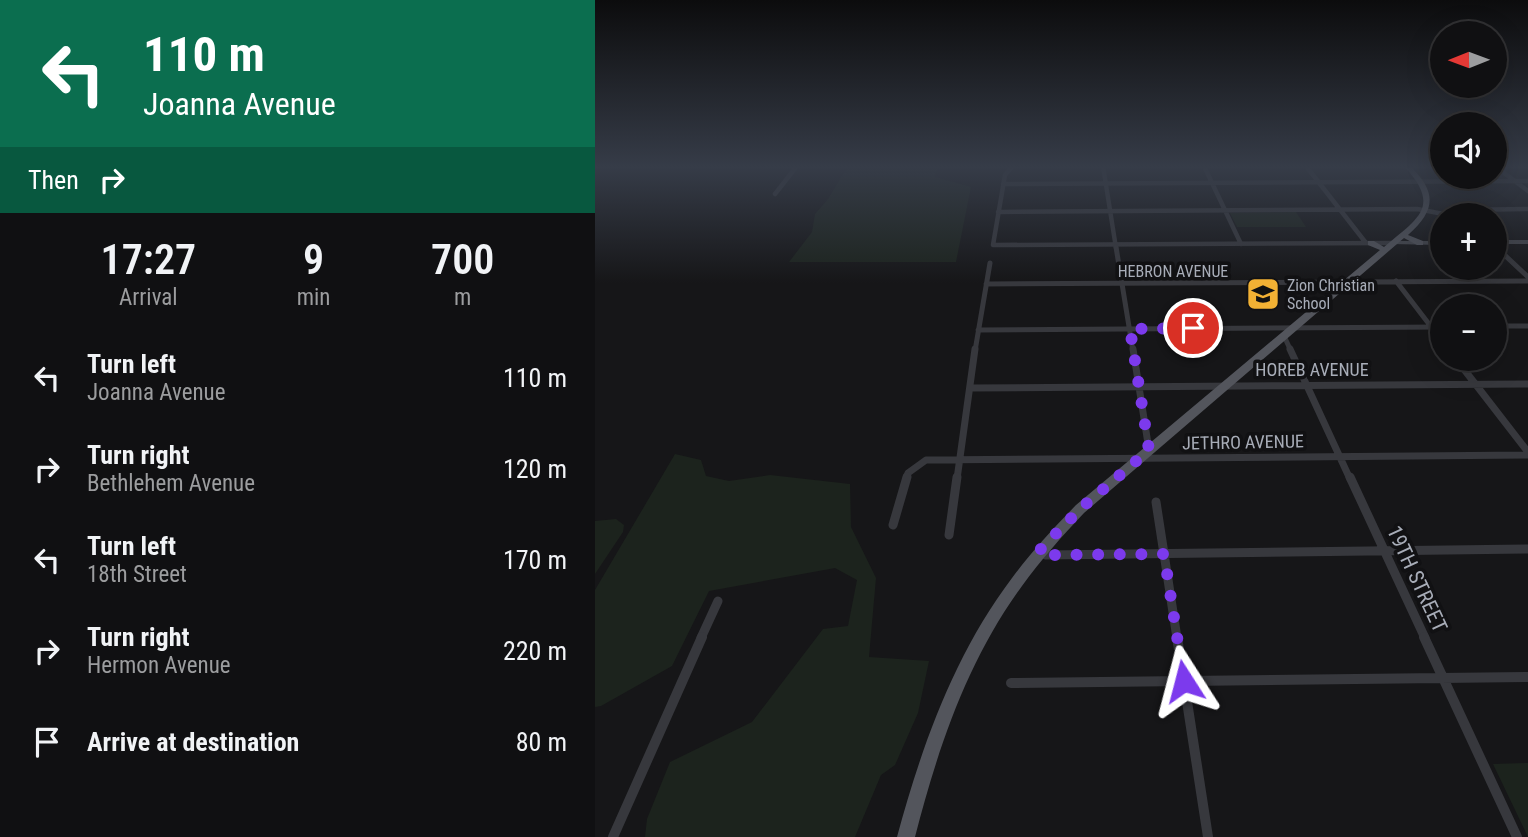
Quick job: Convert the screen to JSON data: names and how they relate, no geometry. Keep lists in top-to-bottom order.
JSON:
{
  "streets": {
    "street": [
      "HEBRON AVENUE",
      "HOREB AVENUE",
      "JETHRO AVENUE",
      "19TH STREET"
    ]
  },
  "crossings": [
    ["HOREB AVENUE", "19TH STREET"],
    ["JETHRO AVENUE", "19TH STREET"]
  ],
  "places": {
    "school or university": ["Zion Christian School"]
  },
  "north": "left",
  "page": {
    "turn": ["110 m", "Joanna Avenue"],
    "map_buttons": ["+", "−"],
    "then": "Then",
    "eta": [
      "17:27",
      "Arrival",
      "9",
      "min",
      "700",
      "m"
    ],
    "list": [
      {
        "name": "Turn left",
        "note": "Joanna Avenue",
        "value": "110 m"
      },
      {
        "name": "Turn right",
        "note": "Bethlehem Avenue",
        "value": "120 m"
      },
      {
        "name": "Turn left",
        "note": "18th Street",
        "value": "170 m"
      },
      {
        "name": "Turn right",
        "note": "Hermon Avenue",
        "value": "220 m"
      },
      {
        "name": "Arrive at destination",
        "value": "80 m"
      }
    ]
  }
}
